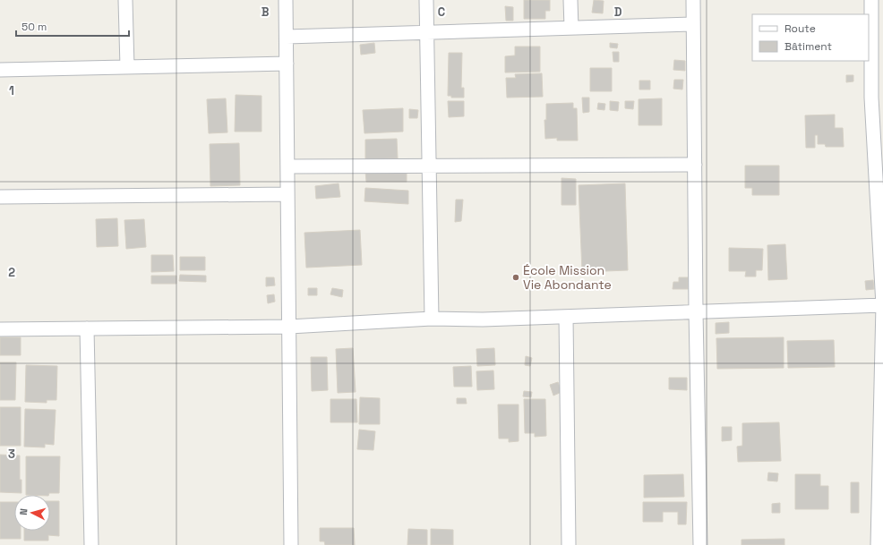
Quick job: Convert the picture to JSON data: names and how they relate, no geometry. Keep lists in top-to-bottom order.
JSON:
{
  "places": ["École Mission Vie Abondante"],
  "legend": ["Route", "Bâtiment"],
  "scale_bar": "50 m",
  "north": "left",
  "grid": {
    "columns": ["B", "C", "D"],
    "rows": ["1", "2", "3"]
  }
}
